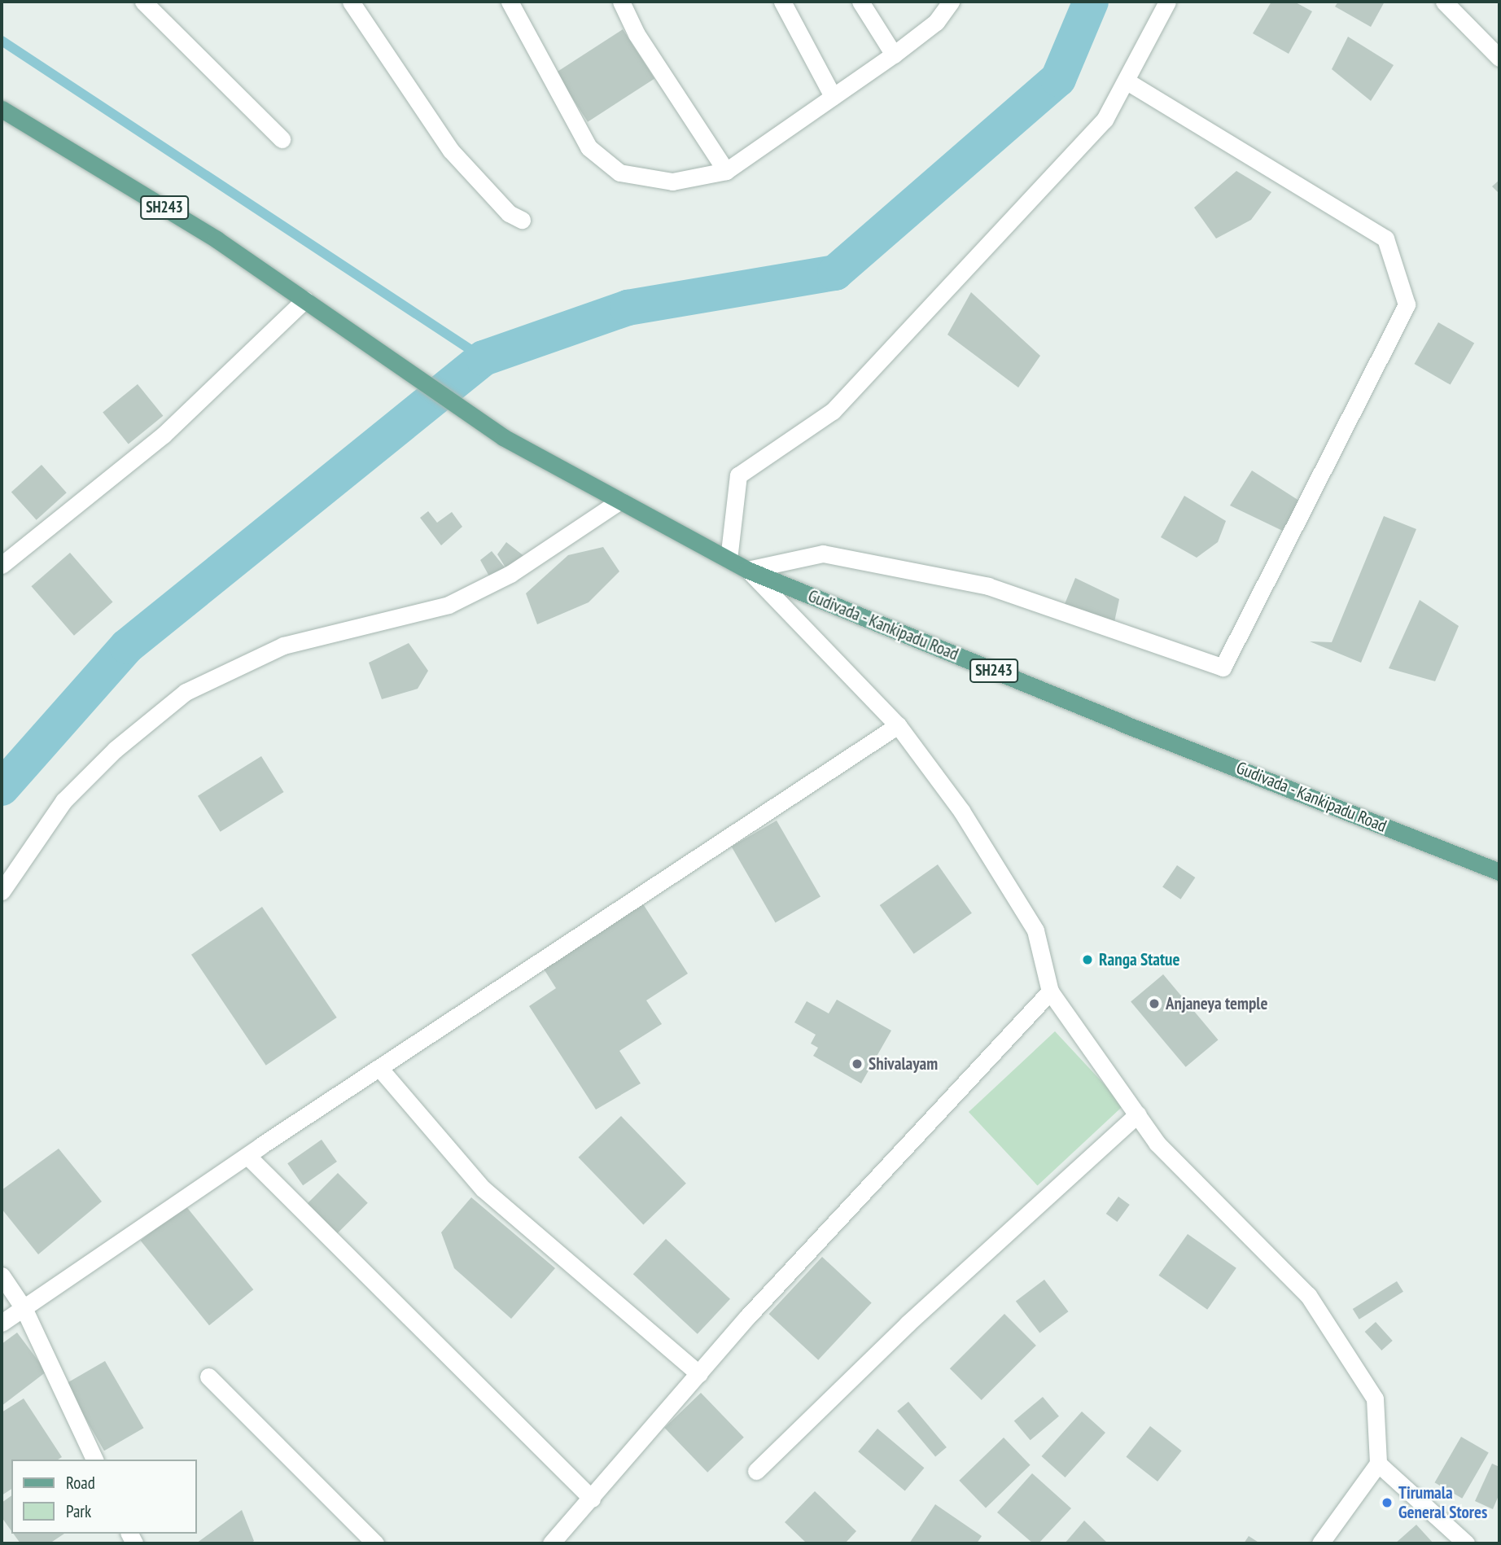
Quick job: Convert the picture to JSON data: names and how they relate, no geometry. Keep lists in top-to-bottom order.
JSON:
{
  "streets": {
    "main road": ["SH243", "Gudivada - Kankipadu Road"]
  },
  "crossings": [
    ["SH243", "Gudivada - Kankipadu Road"]
  ],
  "places": [
    "Ranga Statue",
    "Anjaneya temple",
    "Shivalayam",
    "Tirumala General Stores"
  ],
  "legend": ["Road", "Park"]
}
